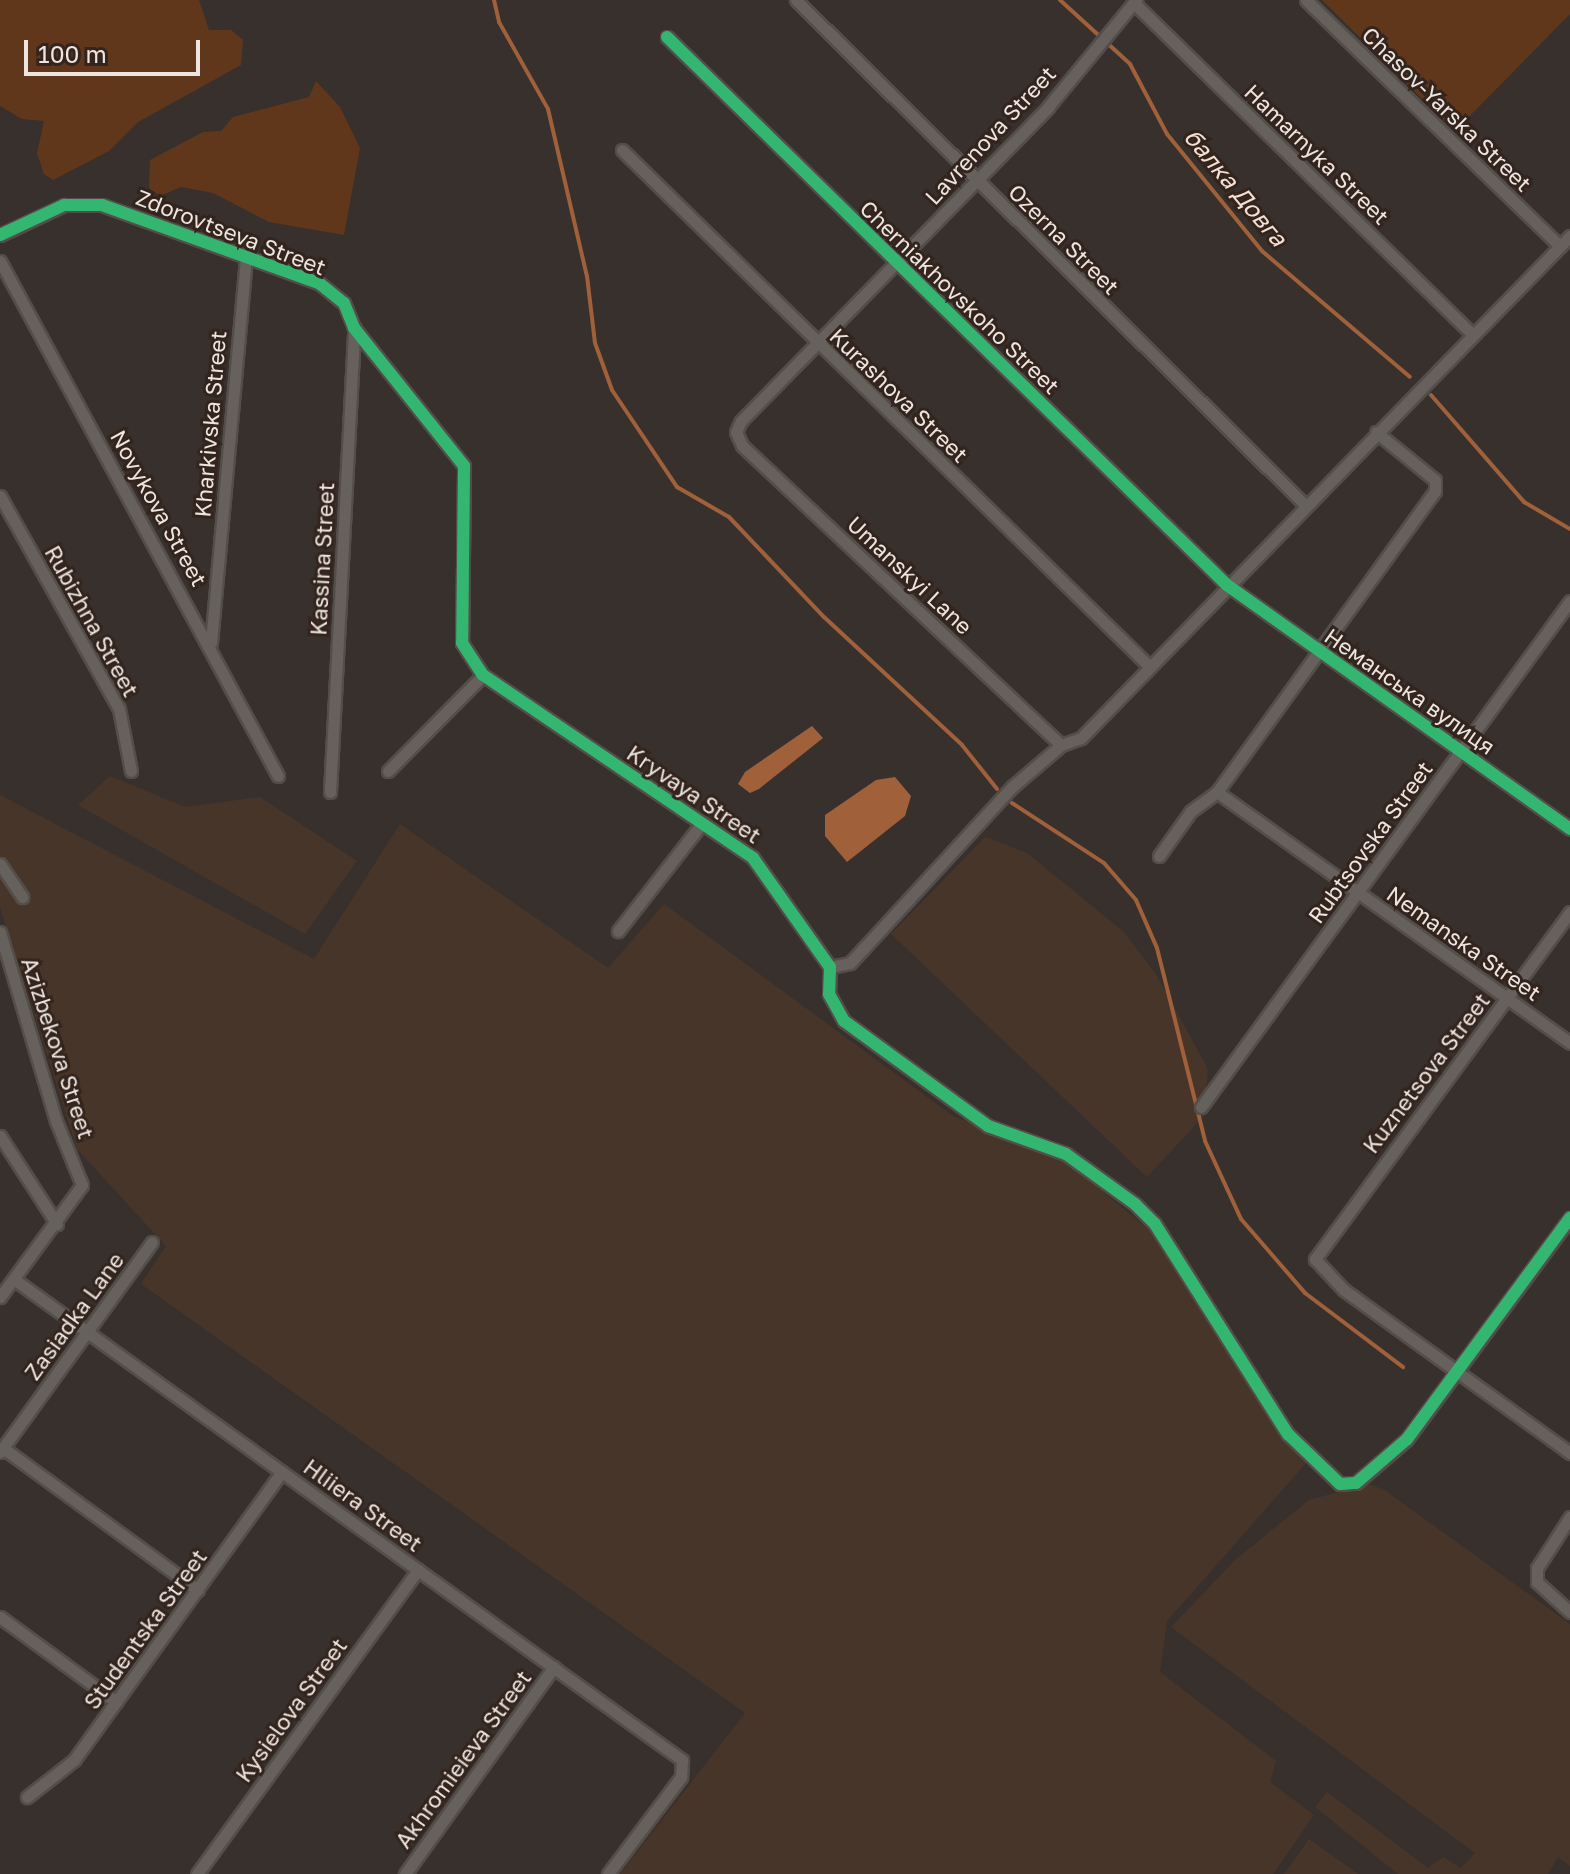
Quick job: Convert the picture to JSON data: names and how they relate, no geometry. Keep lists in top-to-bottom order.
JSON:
{
  "streets": {
    "street": [
      "Chasov-Yarska Street",
      "Lavrenova Street",
      "Hamarnyka Street",
      "Zdorovtseva Street",
      "Ozerna Street",
      "Cherniakhovskoho Street",
      "Kurashova Street",
      "Kharkivska Street",
      "Novykova Street",
      "Kassina Street",
      "Umanskyi Lane",
      "Rubizhna Street",
      "Неманська вулиця",
      "Kryvaya Street",
      "Rubtsovska Street",
      "Nemanska Street",
      "Azizbekova Street",
      "Kuznetsova Street",
      "Zasiadka Lane",
      "Hliiera Street",
      "Studentska Street",
      "Kysielova Street",
      "Akhromieieva Street"
    ]
  },
  "crossings": [
    ["Lavrenova Street", "Hamarnyka Street"],
    ["Lavrenova Street", "Ozerna Street"],
    ["Lavrenova Street", "Cherniakhovskoho Street"],
    ["Lavrenova Street", "Kurashova Street"],
    ["Lavrenova Street", "Umanskyi Lane"],
    ["Zdorovtseva Street", "Kharkivska Street"],
    ["Zdorovtseva Street", "Kassina Street"],
    ["Zdorovtseva Street", "Kryvaya Street"],
    ["Cherniakhovskoho Street", "Неманська вулиця"],
    ["Kharkivska Street", "Novykova Street"],
    ["Неманська вулиця", "Rubtsovska Street"],
    ["Kryvaya Street", "Kuznetsova Street"],
    ["Rubtsovska Street", "Nemanska Street"],
    ["Nemanska Street", "Kuznetsova Street"],
    ["Zasiadka Lane", "Hliiera Street"],
    ["Hliiera Street", "Studentska Street"],
    ["Hliiera Street", "Kysielova Street"],
    ["Hliiera Street", "Akhromieieva Street"]
  ],
  "water": ["балка Довга"],
  "scale_bar": "100 m"
}
